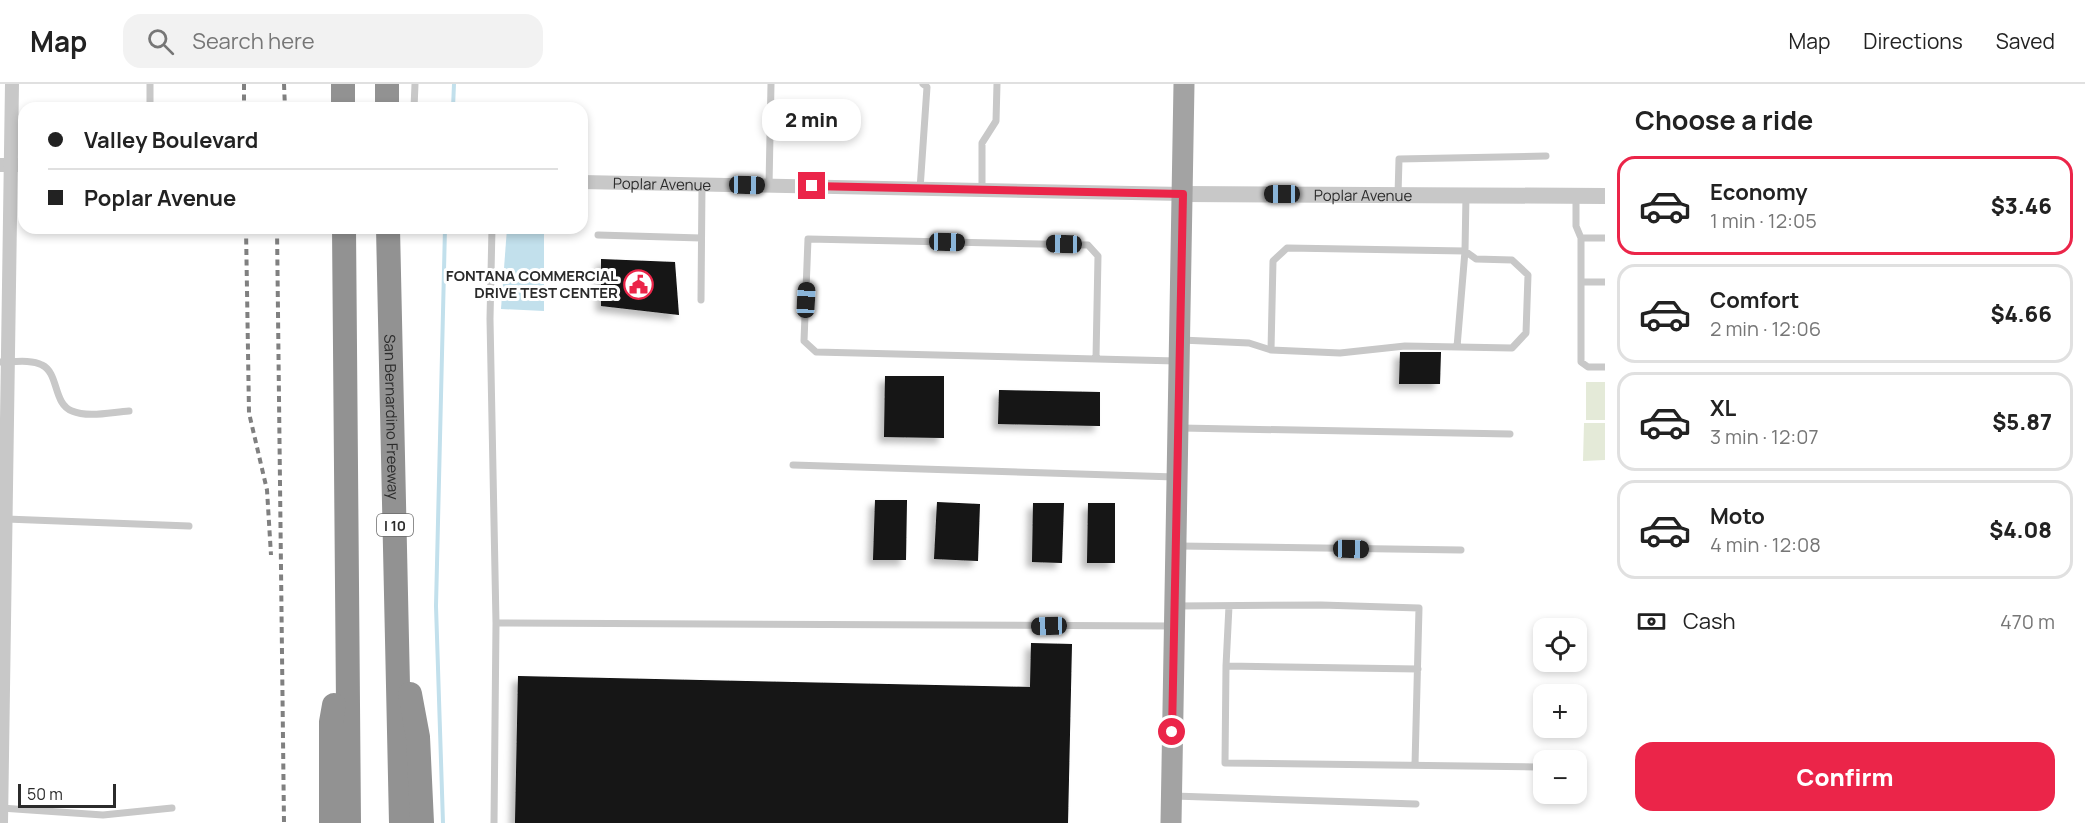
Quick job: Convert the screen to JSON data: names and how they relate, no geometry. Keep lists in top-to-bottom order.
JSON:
{
  "streets": {
    "highway": ["San Bernardino Freeway", "I 10"],
    "street": ["Poplar Avenue"]
  },
  "places": {
    "public building": ["FONTANA COMMERCIAL DRIVE TEST CENTER"]
  },
  "scale_bar": "50 m",
  "page": {
    "header": "Map",
    "search": "Search here",
    "nav": ["Map", "Directions", "Saved"],
    "heading": "Choose a ride",
    "bubble": "2 min",
    "banner": ["Valley Boulevard", "Poplar Avenue"],
    "list": [
      {
        "name": "Economy",
        "note": "1 min · 12:05",
        "value": "$3.46"
      },
      {
        "name": "Comfort",
        "note": "2 min · 12:06",
        "value": "$4.66"
      },
      {
        "name": "XL",
        "note": "3 min · 12:07",
        "value": "$5.87"
      },
      {
        "name": "Moto",
        "note": "4 min · 12:08",
        "value": "$4.08"
      }
    ],
    "pay": ["Cash", "470 m"],
    "map_buttons": ["+", "−"],
    "buttons": "Confirm",
    "scale": "50 m"
  }
}
